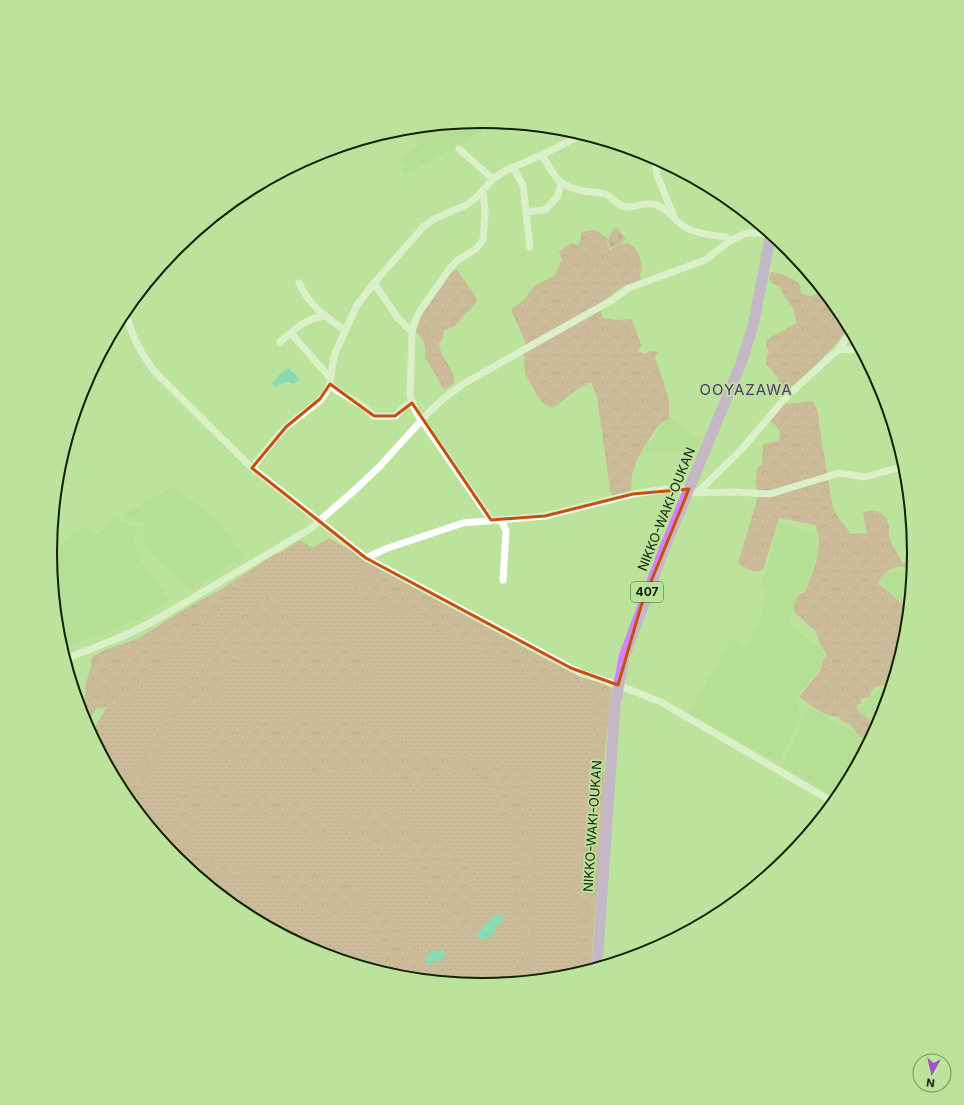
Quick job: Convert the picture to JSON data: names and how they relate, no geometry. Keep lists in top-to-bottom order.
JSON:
{
  "streets": {
    "highway": ["NIKKO-WAKI-OUKAN", "407"]
  },
  "districts": ["OOYAZAWA"],
  "north": "bottom"
}
